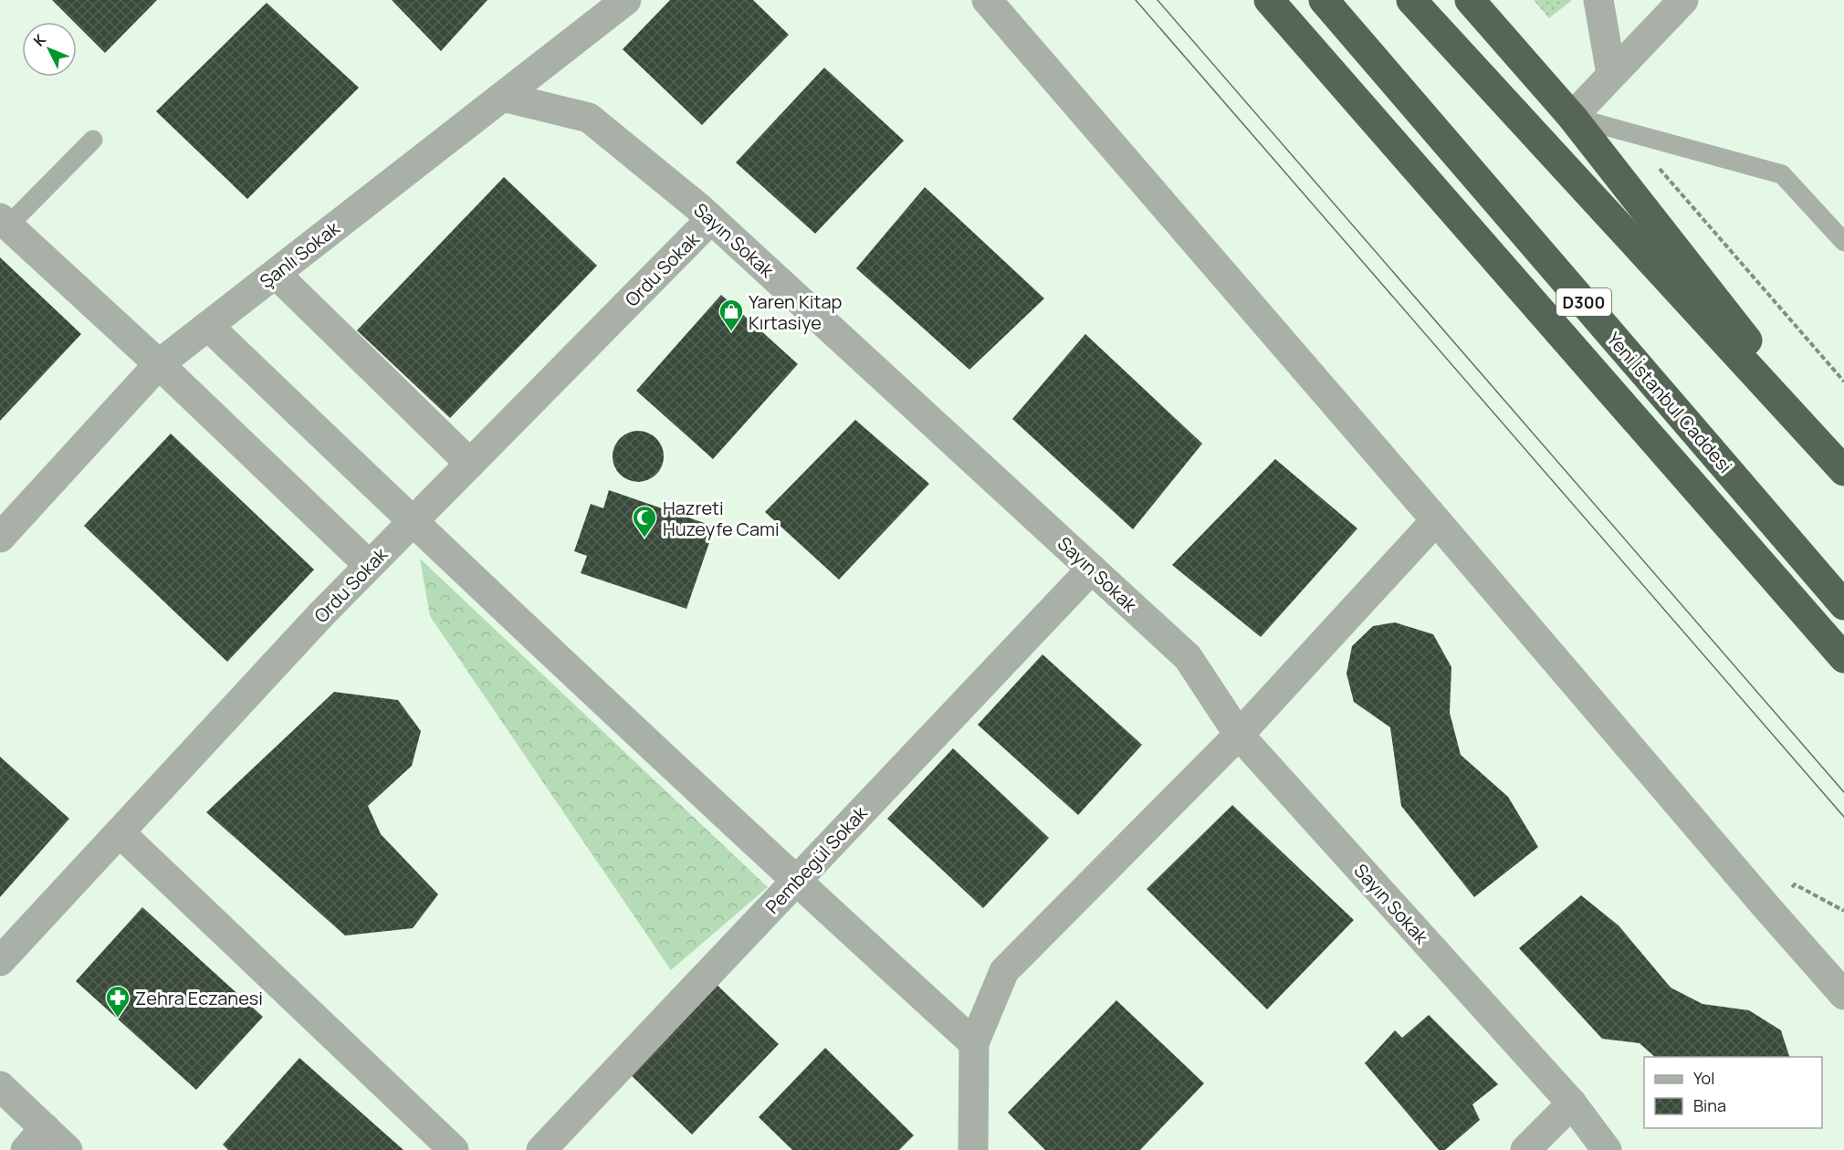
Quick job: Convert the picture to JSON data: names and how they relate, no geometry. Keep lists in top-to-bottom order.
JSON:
{
  "streets": {
    "highway": ["D300", "Yeni İstanbul Caddesi"],
    "street": [
      "Sayın Sokak",
      "Şanlı Sokak",
      "Ordu Sokak",
      "Pembegül Sokak"
    ]
  },
  "crossings": [
    ["Sayın Sokak", "Şanlı Sokak"],
    ["Sayın Sokak", "Ordu Sokak"],
    ["Sayın Sokak", "Pembegül Sokak"]
  ],
  "places": {
    "shop": ["Yaren Kitap Kırtasiye"],
    "mosque": ["Hazreti Huzeyfe Cami"],
    "pharmacy": ["Zehra Eczanesi"]
  },
  "legend": ["Yol", "Bina"],
  "north": "top left"
}
